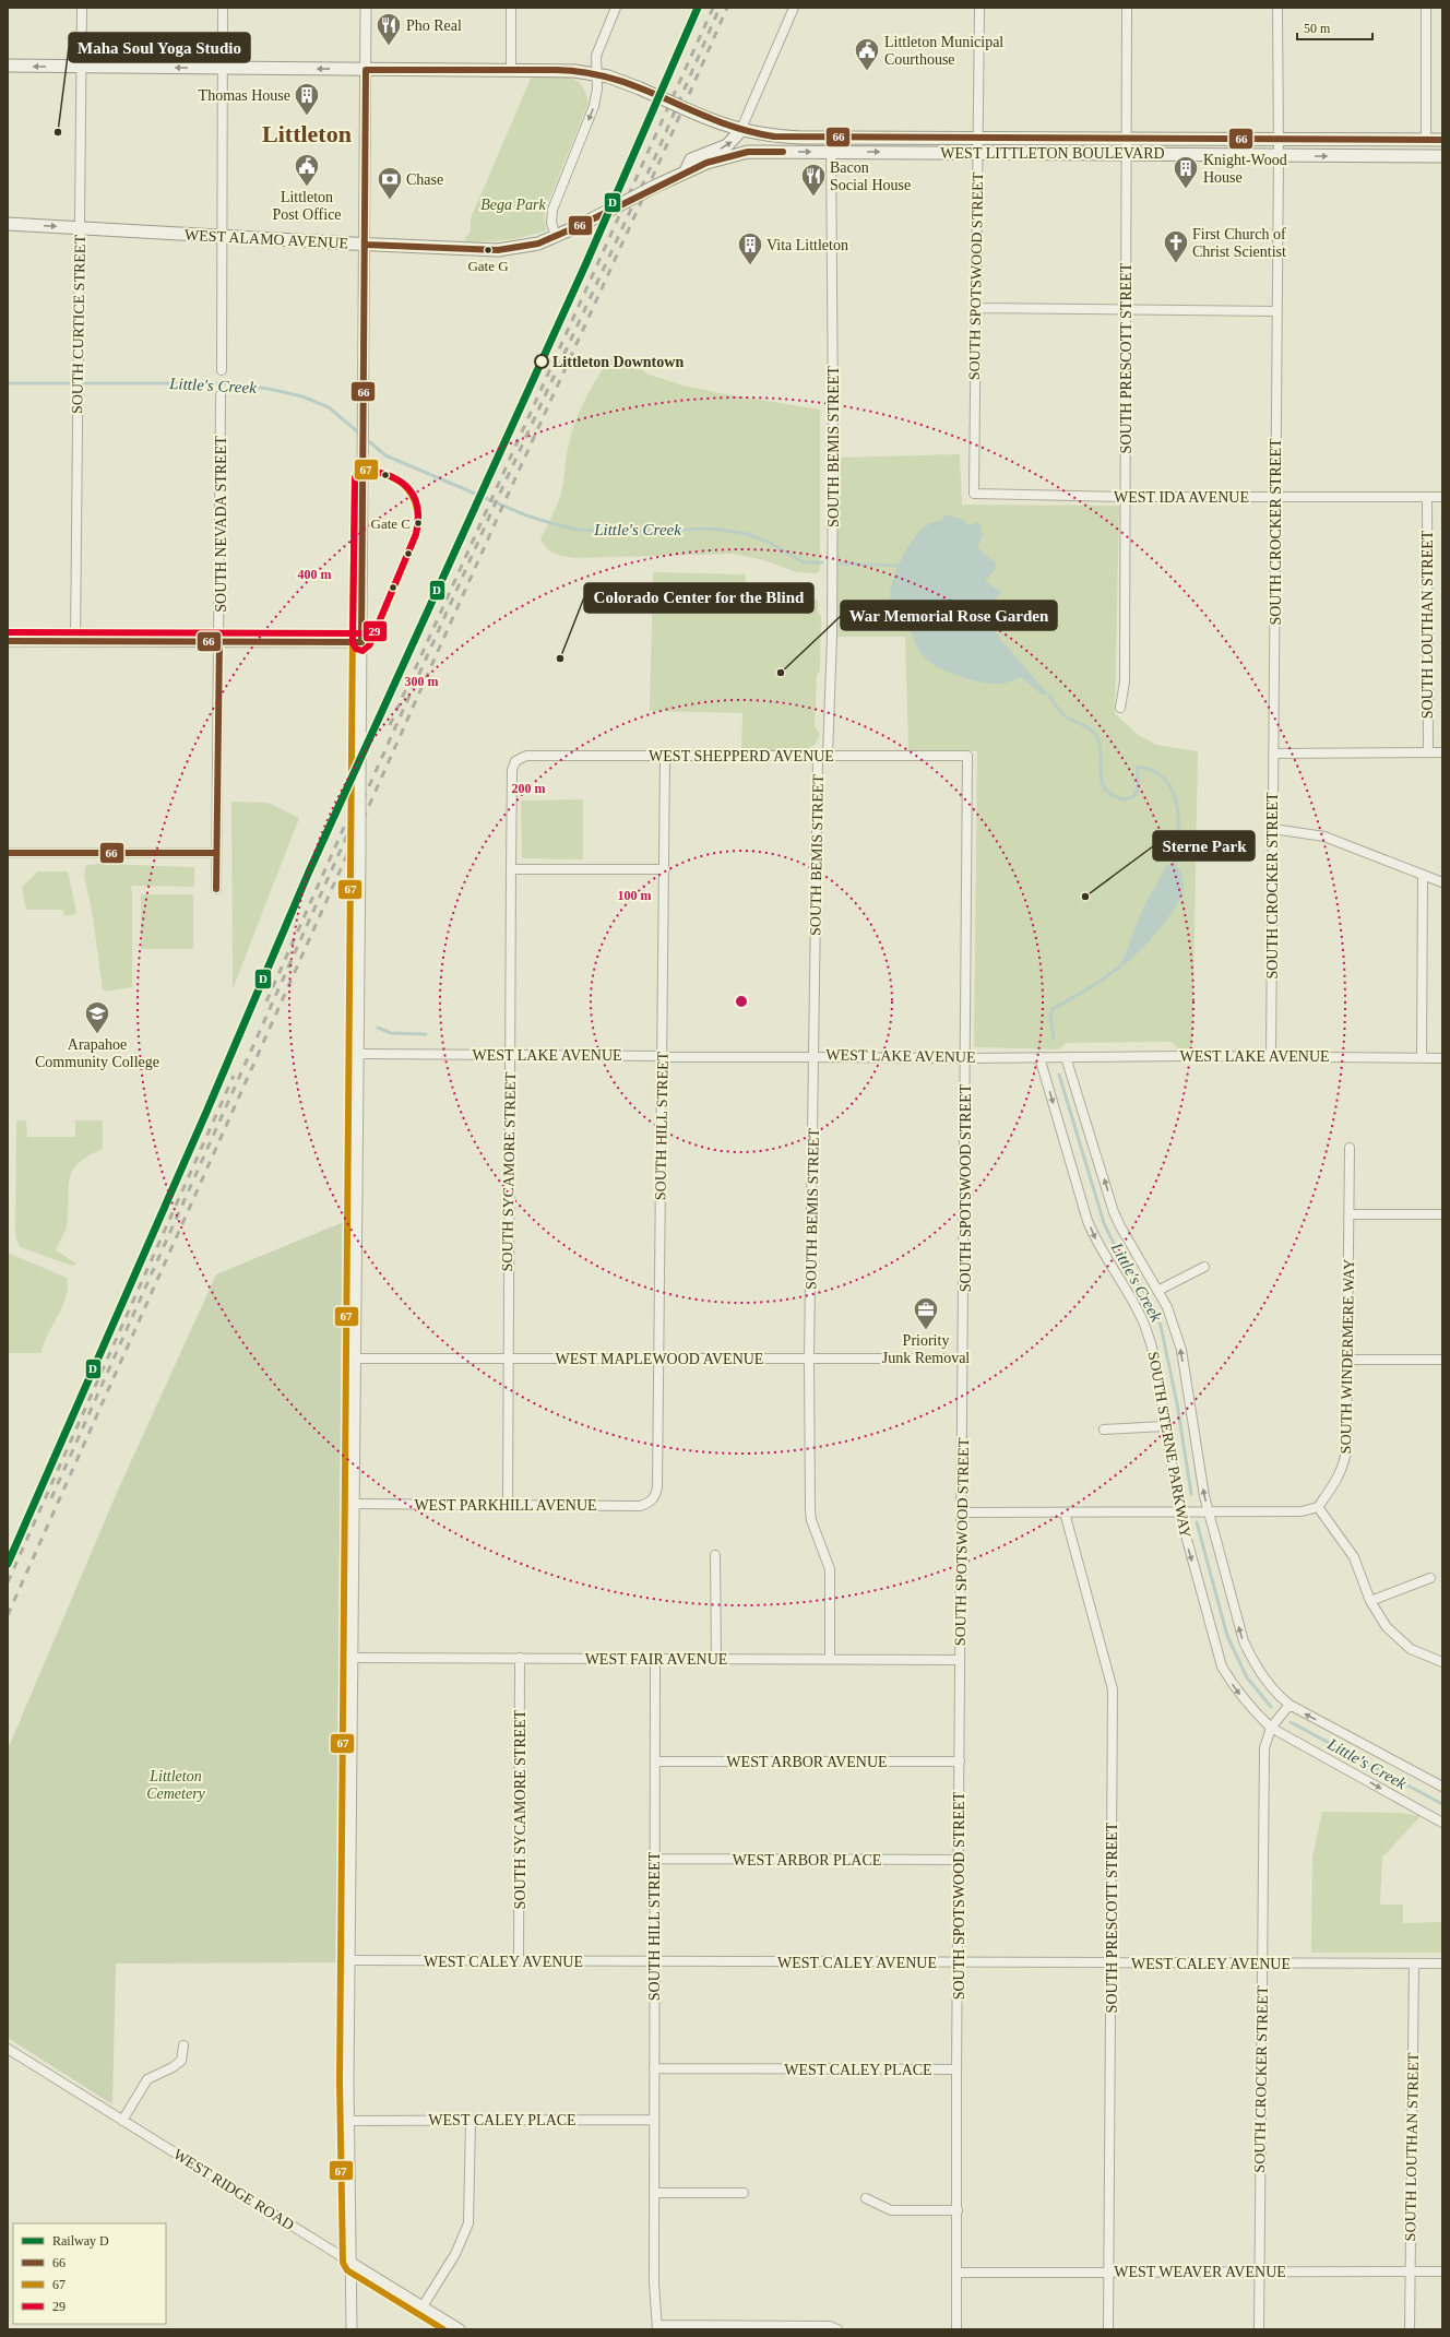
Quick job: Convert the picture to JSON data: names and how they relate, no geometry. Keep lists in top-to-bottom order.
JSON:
{
  "streets": {
    "main road": ["WEST LITTLETON BOULEVARD", "WEST ALAMO AVENUE"],
    "street": [
      "SOUTH SPOTSWOOD STREET",
      "SOUTH CURTICE STREET",
      "SOUTH PRESCOTT STREET",
      "SOUTH BEMIS STREET",
      "WEST IDA AVENUE",
      "SOUTH NEVADA STREET",
      "SOUTH CROCKER STREET",
      "SOUTH LOUTHAN STREET",
      "WEST SHEPPERD AVENUE",
      "WEST LAKE AVENUE",
      "SOUTH HILL STREET",
      "SOUTH SYCAMORE STREET",
      "SOUTH WINDERMERE WAY",
      "WEST MAPLEWOOD AVENUE",
      "SOUTH STERNE PARKWAY",
      "WEST PARKHILL AVENUE",
      "WEST FAIR AVENUE",
      "WEST ARBOR AVENUE",
      "WEST ARBOR PLACE",
      "WEST CALEY AVENUE",
      "WEST CALEY PLACE",
      "WEST RIDGE ROAD",
      "WEST WEAVER AVENUE"
    ]
  },
  "crossings": [
    ["WEST LITTLETON BOULEVARD", "WEST ALAMO AVENUE"],
    ["WEST LITTLETON BOULEVARD", "SOUTH SPOTSWOOD STREET"],
    ["WEST LITTLETON BOULEVARD", "SOUTH CURTICE STREET"],
    ["WEST LITTLETON BOULEVARD", "SOUTH PRESCOTT STREET"],
    ["WEST LITTLETON BOULEVARD", "SOUTH BEMIS STREET"],
    ["WEST LITTLETON BOULEVARD", "SOUTH CROCKER STREET"],
    ["WEST ALAMO AVENUE", "SOUTH CURTICE STREET"],
    ["SOUTH SPOTSWOOD STREET", "WEST IDA AVENUE"],
    ["SOUTH SPOTSWOOD STREET", "WEST SHEPPERD AVENUE"],
    ["SOUTH SPOTSWOOD STREET", "WEST LAKE AVENUE"],
    ["SOUTH SPOTSWOOD STREET", "WEST MAPLEWOOD AVENUE"],
    ["SOUTH SPOTSWOOD STREET", "WEST FAIR AVENUE"],
    ["SOUTH SPOTSWOOD STREET", "WEST ARBOR AVENUE"],
    ["SOUTH SPOTSWOOD STREET", "WEST ARBOR PLACE"],
    ["SOUTH SPOTSWOOD STREET", "WEST CALEY AVENUE"],
    ["SOUTH SPOTSWOOD STREET", "WEST CALEY PLACE"],
    ["SOUTH SPOTSWOOD STREET", "WEST WEAVER AVENUE"],
    ["SOUTH PRESCOTT STREET", "WEST IDA AVENUE"],
    ["SOUTH PRESCOTT STREET", "WEST CALEY AVENUE"],
    ["SOUTH PRESCOTT STREET", "WEST WEAVER AVENUE"],
    ["SOUTH BEMIS STREET", "WEST SHEPPERD AVENUE"],
    ["SOUTH BEMIS STREET", "WEST LAKE AVENUE"],
    ["SOUTH BEMIS STREET", "WEST MAPLEWOOD AVENUE"],
    ["SOUTH BEMIS STREET", "WEST FAIR AVENUE"],
    ["WEST IDA AVENUE", "SOUTH CROCKER STREET"],
    ["WEST IDA AVENUE", "SOUTH LOUTHAN STREET"],
    ["SOUTH CROCKER STREET", "WEST LAKE AVENUE"],
    ["SOUTH CROCKER STREET", "SOUTH STERNE PARKWAY"],
    ["SOUTH CROCKER STREET", "WEST CALEY AVENUE"],
    ["SOUTH CROCKER STREET", "WEST WEAVER AVENUE"],
    ["SOUTH LOUTHAN STREET", "WEST CALEY AVENUE"],
    ["SOUTH LOUTHAN STREET", "WEST WEAVER AVENUE"],
    ["WEST SHEPPERD AVENUE", "SOUTH HILL STREET"],
    ["WEST SHEPPERD AVENUE", "SOUTH SYCAMORE STREET"],
    ["WEST LAKE AVENUE", "SOUTH HILL STREET"],
    ["WEST LAKE AVENUE", "SOUTH SYCAMORE STREET"],
    ["WEST LAKE AVENUE", "SOUTH STERNE PARKWAY"],
    ["SOUTH HILL STREET", "WEST MAPLEWOOD AVENUE"],
    ["SOUTH HILL STREET", "WEST PARKHILL AVENUE"],
    ["SOUTH HILL STREET", "WEST FAIR AVENUE"],
    ["SOUTH HILL STREET", "WEST ARBOR AVENUE"],
    ["SOUTH HILL STREET", "WEST ARBOR PLACE"],
    ["SOUTH HILL STREET", "WEST CALEY AVENUE"],
    ["SOUTH HILL STREET", "WEST CALEY PLACE"],
    ["SOUTH SYCAMORE STREET", "WEST MAPLEWOOD AVENUE"],
    ["SOUTH SYCAMORE STREET", "WEST PARKHILL AVENUE"],
    ["SOUTH SYCAMORE STREET", "WEST FAIR AVENUE"],
    ["SOUTH SYCAMORE STREET", "WEST CALEY AVENUE"]
  ],
  "districts": ["Littleton"],
  "water": ["Little's Creek"],
  "parks": ["Bega Park", "Littleton Cemetery"],
  "places": {
    "restaurant": ["Pho Real", "Bacon Social House"],
    "public building": ["Littleton Municipal Courthouse", "Littleton Post Office"],
    "building": ["Thomas House", "Knight-Wood House", "Vita Littleton"],
    "other": [
      "Maha Soul Yoga Studio",
      "Gate G",
      "Littleton Downtown",
      "Gate C",
      "Colorado Center for the Blind",
      "War Memorial Rose Garden",
      "Sterne Park"
    ],
    "bank": ["Chase"],
    "church": ["First Church of Christ Scientist"],
    "school or university": ["Arapahoe Community College"],
    "office": ["Priority Junk Removal"]
  },
  "lines": [
    "rail line D",
    "transit line 66",
    "transit line 67",
    "transit line 29"
  ],
  "legend": [
    "Railway D",
    "66",
    "67",
    "29"
  ],
  "scale_bar": "50 m",
  "rings": [
    "400 m",
    "300 m",
    "200 m",
    "100 m"
  ]
}
